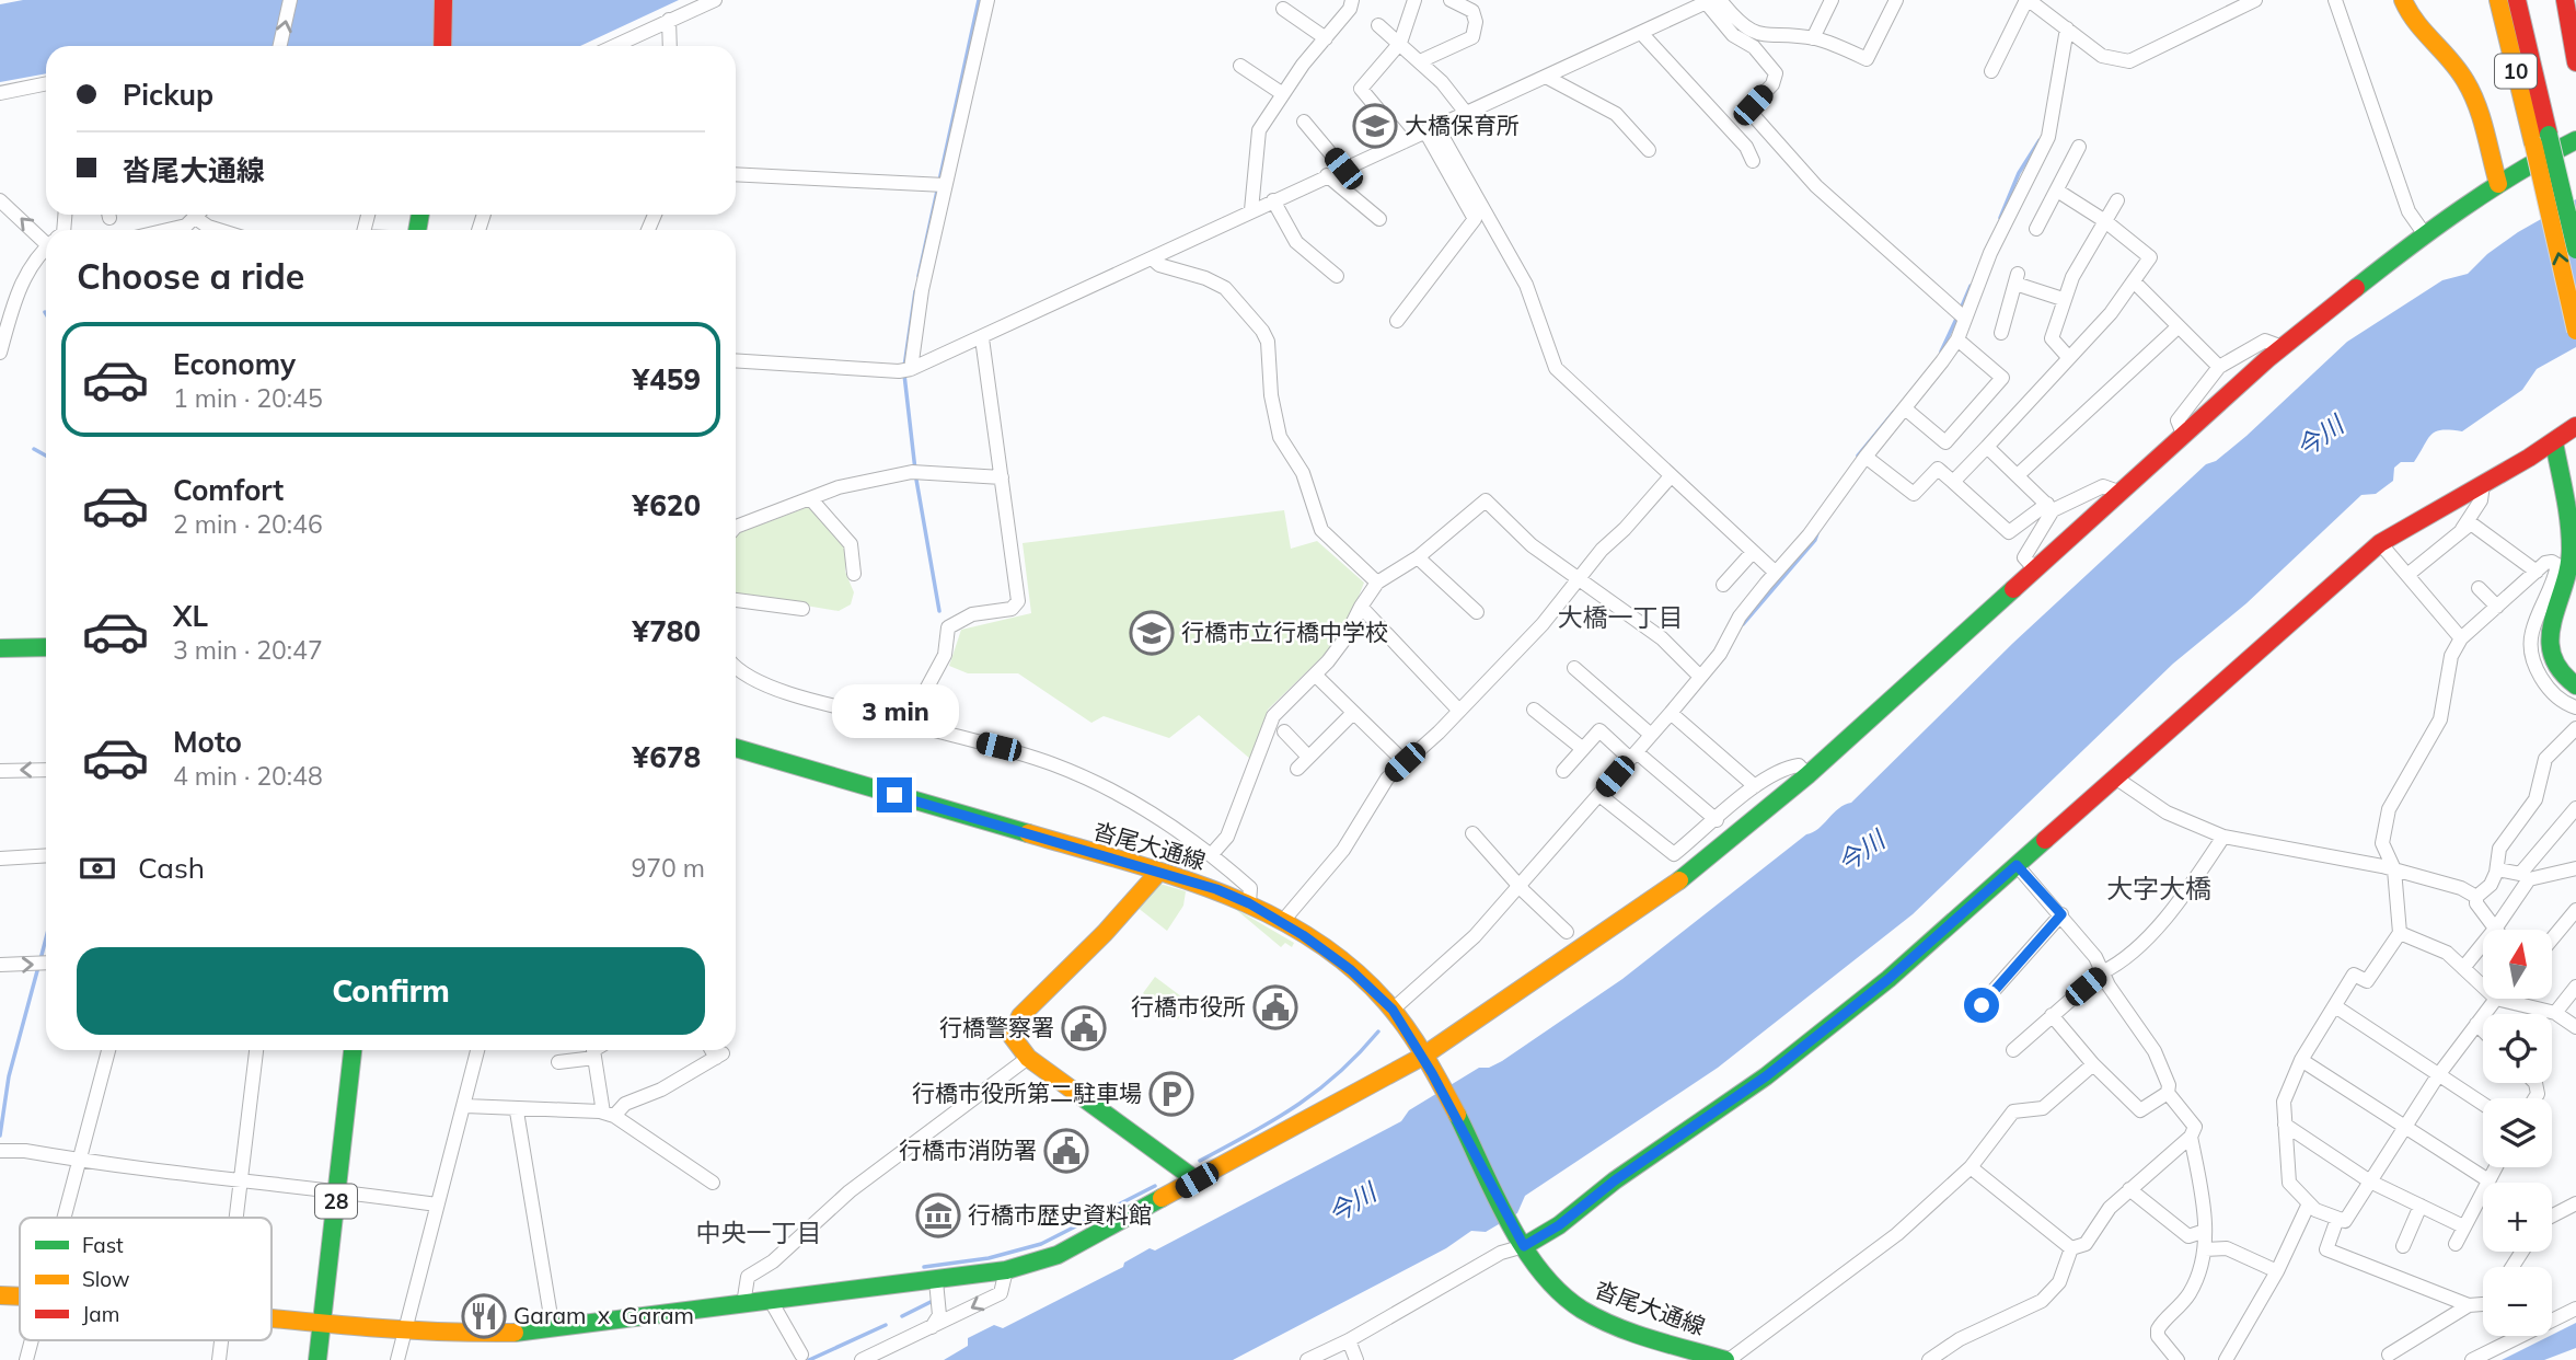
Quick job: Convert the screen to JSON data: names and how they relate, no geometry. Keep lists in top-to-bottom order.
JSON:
{
  "streets": {
    "main road": ["10", "沓尾大通線", "28"]
  },
  "districts": ["大橋一丁目", "大字大橋", "中央一丁目"],
  "water": ["今川"],
  "places": {
    "school or university": ["大橋保育所", "行橋市立行橋中学校"],
    "public building": ["行橋市役所", "行橋警察署", "行橋市消防署"],
    "parking": ["行橋市役所第二駐車場"],
    "museum": ["行橋市歴史資料館"],
    "restaurant": ["Garam ｘ Garam"]
  },
  "legend": ["Fast", "Slow", "Jam"],
  "north": "top",
  "page": {
    "banner": ["Pickup", "沓尾大通線"],
    "heading": "Choose a ride",
    "list": [
      {
        "name": "Economy",
        "note": "1 min · 20:45",
        "value": "¥459"
      },
      {
        "name": "Comfort",
        "note": "2 min · 20:46",
        "value": "¥620"
      },
      {
        "name": "XL",
        "note": "3 min · 20:47",
        "value": "¥780"
      },
      {
        "name": "Moto",
        "note": "4 min · 20:48",
        "value": "¥678"
      }
    ],
    "bubble": "3 min",
    "pay": ["Cash", "970 m"],
    "map_buttons": ["+", "−"],
    "buttons": "Confirm"
  }
}
